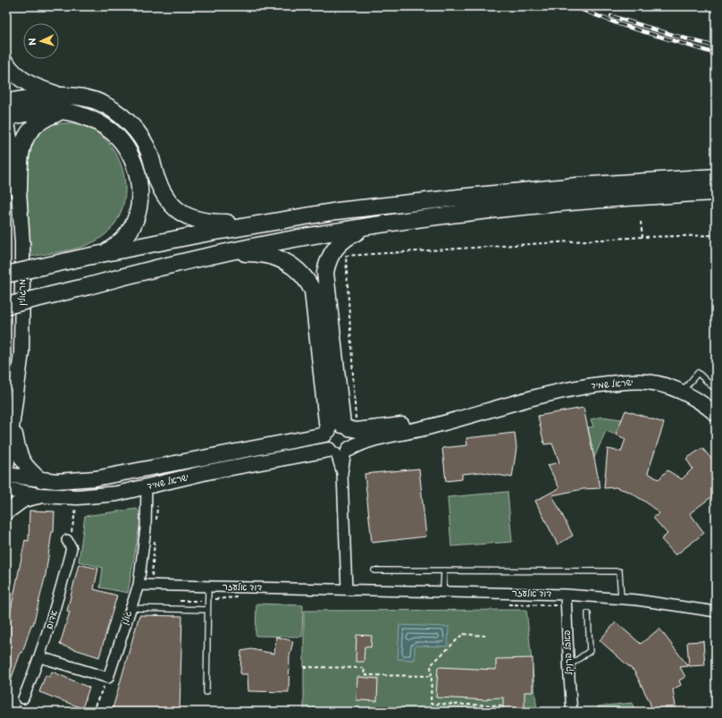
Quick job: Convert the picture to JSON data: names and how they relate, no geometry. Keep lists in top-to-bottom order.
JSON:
{
  "streets": {
    "street": [
      "מרגולין",
      "ישראל שמיד",
      "דוד אלעזר",
      "גולן",
      "אדום",
      "פאבל פרנקל"
    ]
  },
  "crossings": [
    ["ישראל שמיד", "גולן"],
    ["דוד אלעזר", "גולן"],
    ["דוד אלעזר", "פאבל פרנקל"]
  ],
  "north": "left"
}
